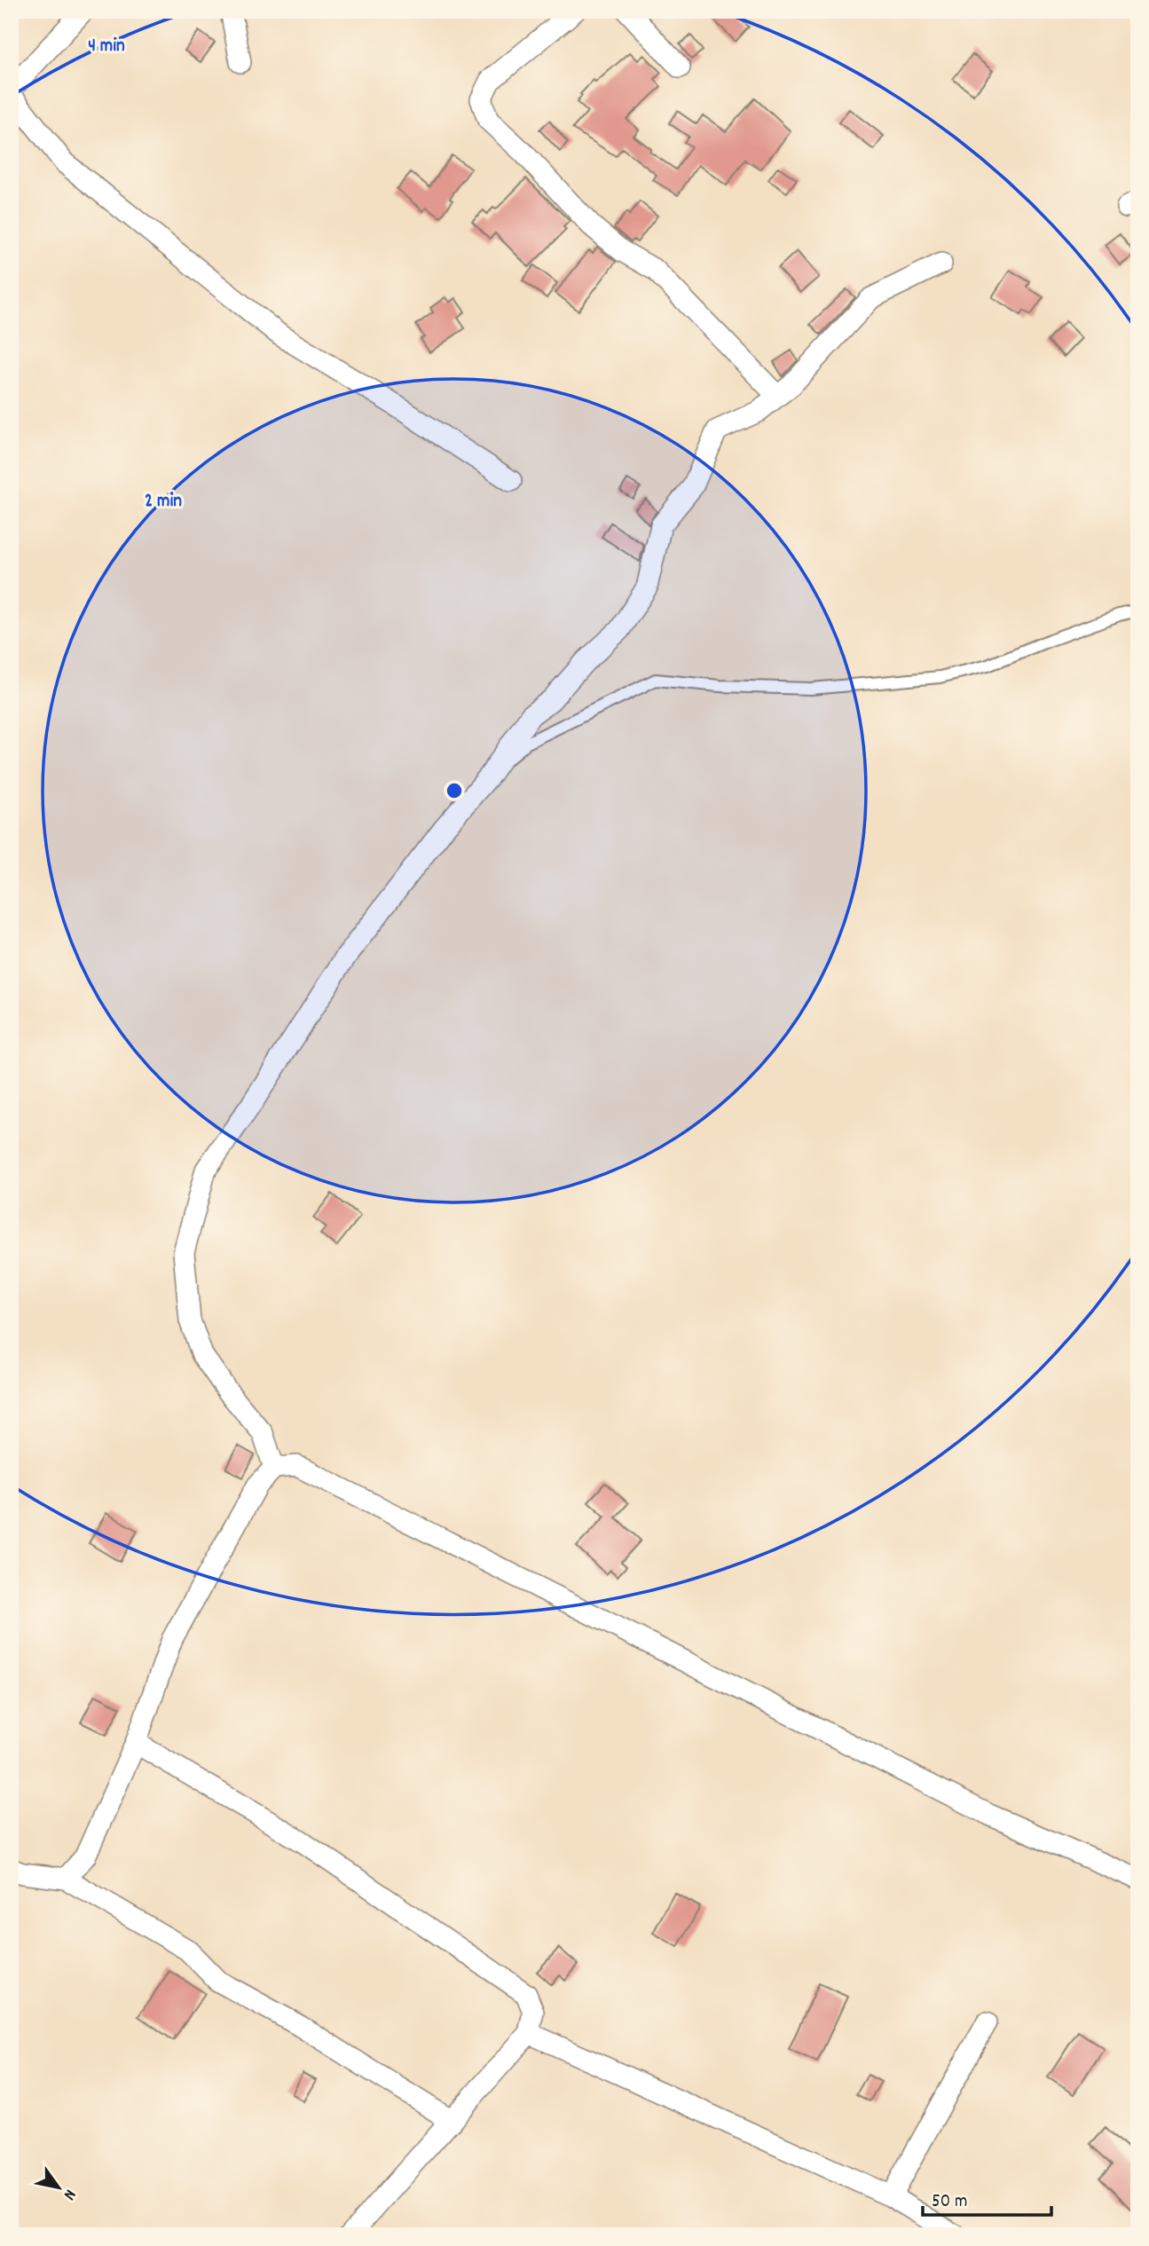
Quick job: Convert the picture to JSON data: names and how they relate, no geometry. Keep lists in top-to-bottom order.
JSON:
{
  "scale_bar": "50 m",
  "north": "bottom right",
  "rings": ["4 min", "2 min"]
}
